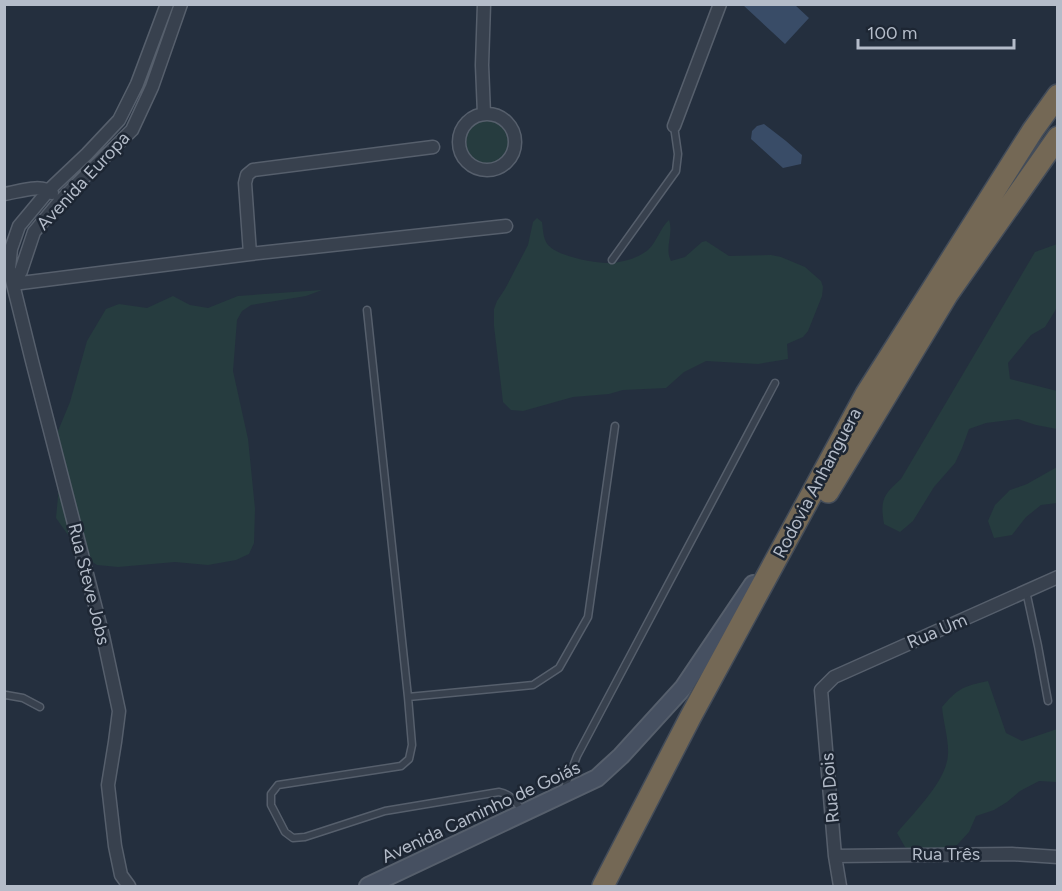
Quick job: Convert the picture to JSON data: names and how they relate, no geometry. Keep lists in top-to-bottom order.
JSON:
{
  "streets": {
    "highway": ["Rodovia Anhanguera"],
    "main road": ["Avenida Caminho de Goiás"],
    "street": [
      "Avenida Europa",
      "Rua Steve Jobs",
      "Rua Um",
      "Rua Dois",
      "Rua Três"
    ]
  },
  "crossings": [
    ["Avenida Europa", "Rua Steve Jobs"],
    ["Rodovia Anhanguera", "Avenida Caminho de Goiás"],
    ["Rua Um", "Rua Dois"],
    ["Rua Dois", "Rua Três"]
  ],
  "scale_bar": "100 m"
}
